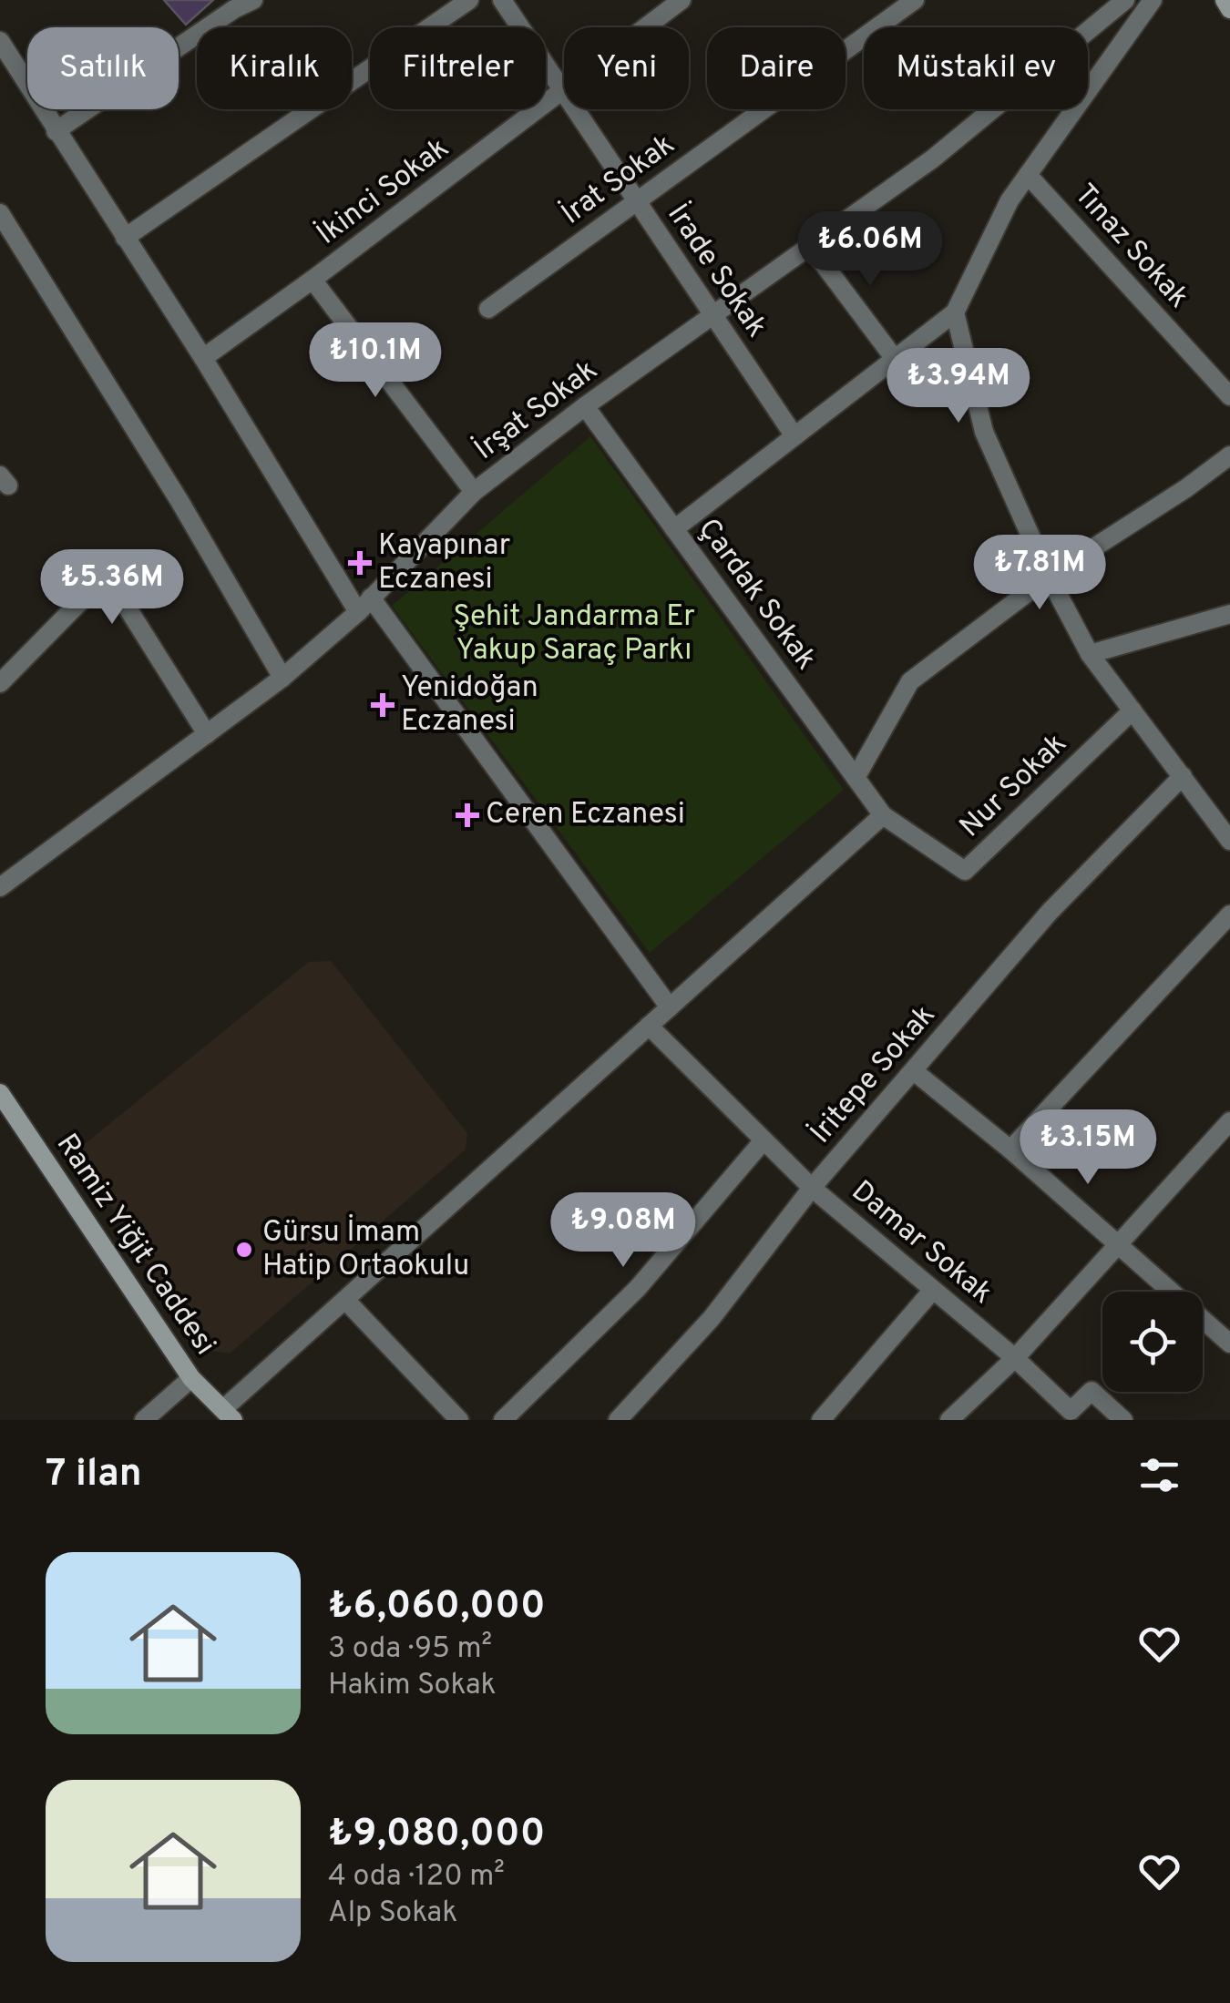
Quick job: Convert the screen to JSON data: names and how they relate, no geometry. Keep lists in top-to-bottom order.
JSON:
{
  "streets": {
    "main road": ["Ramiz Yiğit Caddesi"],
    "street": [
      "İrat Sokak",
      "İkinci Sokak",
      "Tınaz Sokak",
      "İrade Sokak",
      "İrşat Sokak",
      "Çardak Sokak",
      "Nur Sokak",
      "İritepe Sokak",
      "Damar Sokak"
    ]
  },
  "crossings": [
    ["İrat Sokak", "İrade Sokak"],
    ["İkinci Sokak", "İrade Sokak"],
    ["İrade Sokak", "İrşat Sokak"],
    ["İrşat Sokak", "Çardak Sokak"],
    ["Çardak Sokak", "Nur Sokak"],
    ["İritepe Sokak", "Damar Sokak"]
  ],
  "parks": ["Şehit Jandarma Er Yakup Saraç Parkı"],
  "places": {
    "health": ["Kayapınar Eczanesi", "Yenidoğan Eczanesi", "Ceren Eczanesi"],
    "other": ["Gürsu İmam Hatip Ortaokulu"]
  },
  "page": {
    "chip": [
      "Satılık",
      "Kiralık",
      "Filtreler",
      "Yeni",
      "Daire",
      "Müstakil ev"
    ],
    "price": [
      "₺6.06M",
      "₺10.1M",
      "₺3.94M",
      "₺7.81M",
      "₺5.36M",
      "₺3.15M",
      "₺9.08M"
    ],
    "heading": "7 ilan",
    "list": [
      {
        "name": "₺6,060,000",
        "note": "3 oda · 95 m² · Hakim Sokak"
      },
      {
        "name": "₺9,080,000",
        "note": "4 oda · 120 m² · Alp Sokak"
      }
    ]
  }
}
